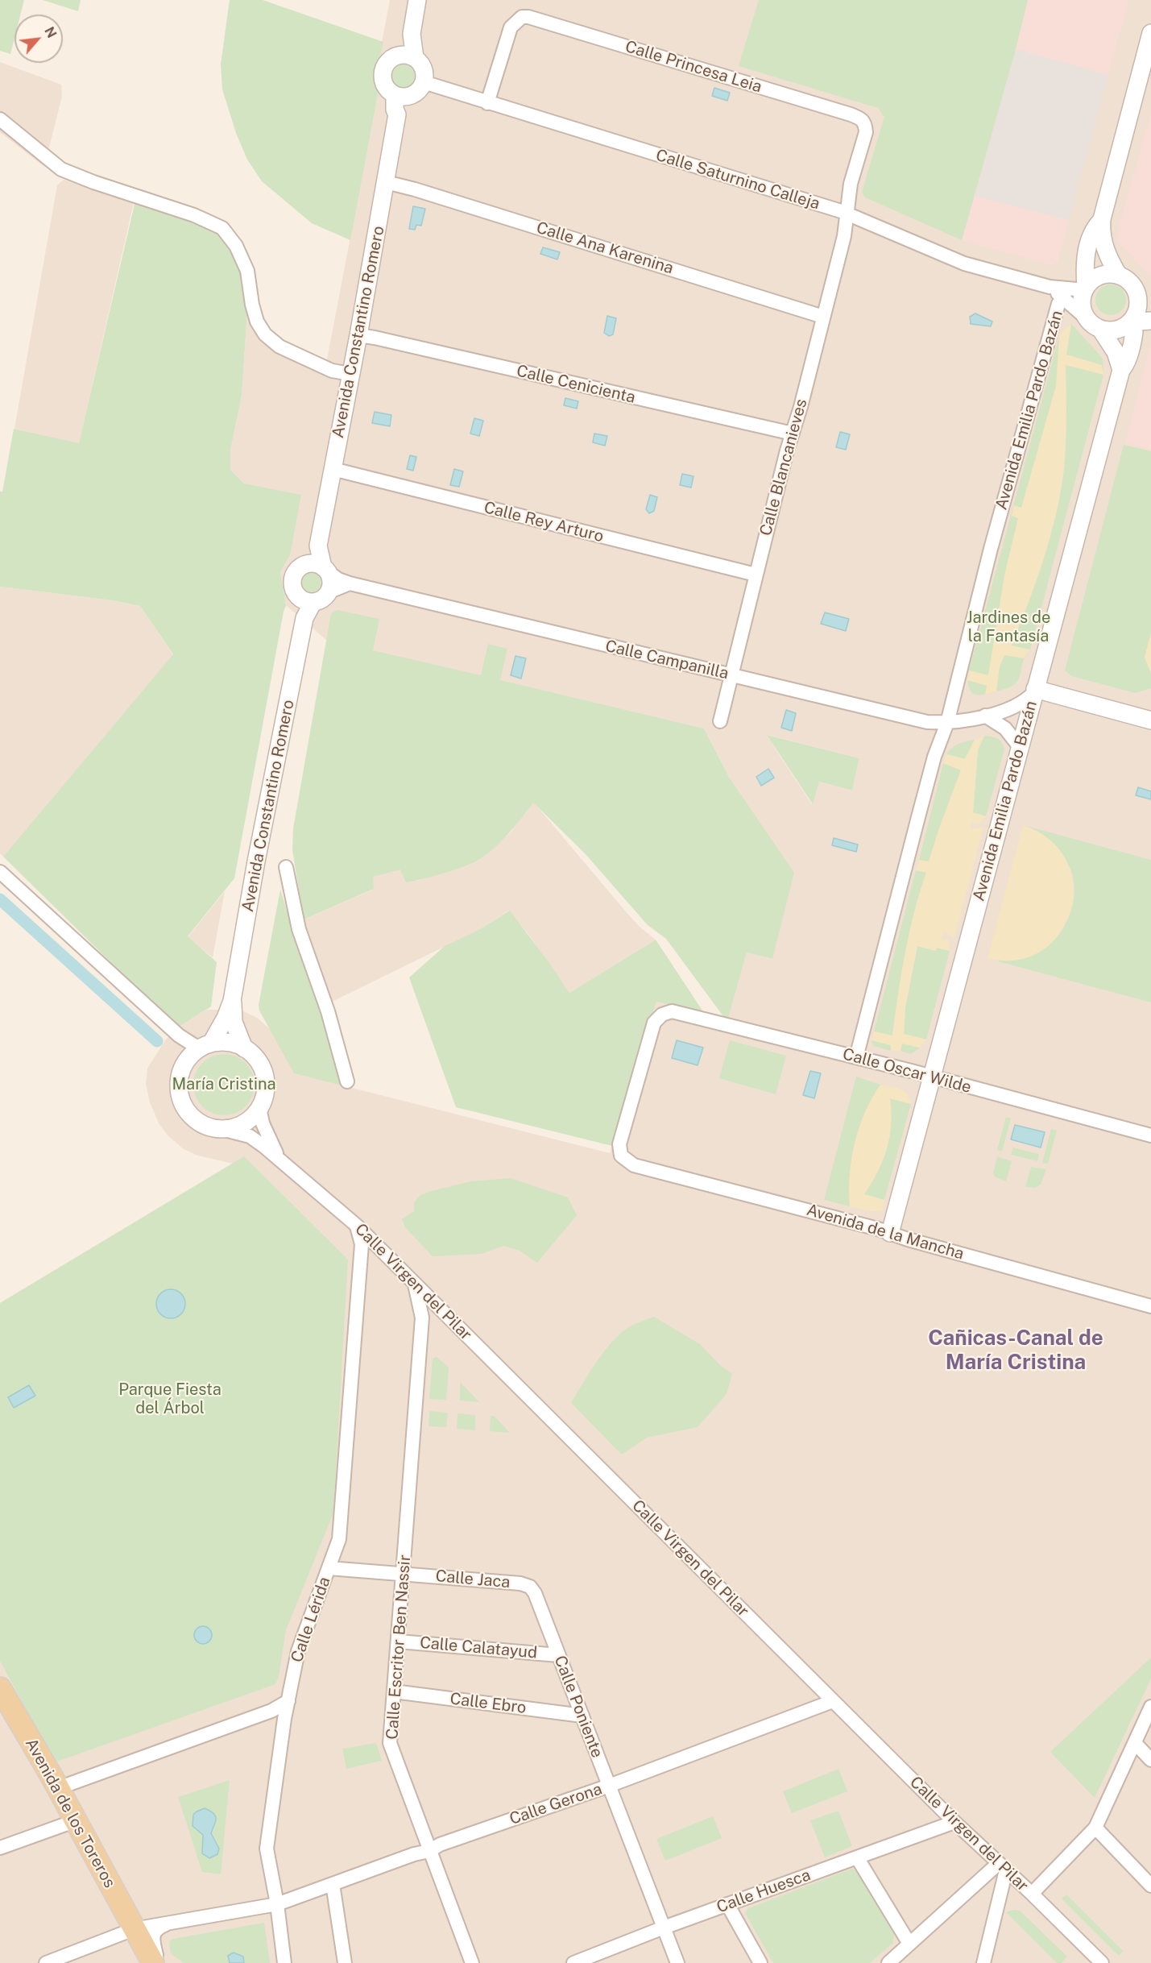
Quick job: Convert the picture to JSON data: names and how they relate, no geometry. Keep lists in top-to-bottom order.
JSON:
{
  "streets": {
    "main road": ["Avenida de los Toreros"],
    "street": [
      "Calle Princesa Leia",
      "Calle Saturnino Calleja",
      "Calle Ana Karenina",
      "Avenida Constantino Romero",
      "Calle Cenicienta",
      "Avenida Emilia Pardo Bazán",
      "Calle Blancanieves",
      "Calle Rey Arturo",
      "Calle Campanilla",
      "Calle Oscar Wilde",
      "Avenida de la Mancha",
      "Calle Virgen del Pilar",
      "Calle Jaca",
      "Calle Lérida",
      "Calle Escritor Ben Nassir",
      "Calle Calatayud",
      "Calle Ebro",
      "Calle Poniente",
      "Calle Gerona",
      "Calle Huesca"
    ]
  },
  "crossings": [
    ["Calle Princesa Leia", "Calle Saturnino Calleja"],
    ["Calle Princesa Leia", "Calle Blancanieves"],
    ["Calle Saturnino Calleja", "Avenida Constantino Romero"],
    ["Calle Saturnino Calleja", "Avenida Emilia Pardo Bazán"],
    ["Calle Saturnino Calleja", "Calle Blancanieves"],
    ["Calle Ana Karenina", "Avenida Constantino Romero"],
    ["Calle Ana Karenina", "Calle Blancanieves"],
    ["Avenida Constantino Romero", "Calle Cenicienta"],
    ["Avenida Constantino Romero", "Calle Rey Arturo"],
    ["Avenida Constantino Romero", "Calle Campanilla"],
    ["Avenida Constantino Romero", "Calle Virgen del Pilar"],
    ["Calle Cenicienta", "Calle Blancanieves"],
    ["Avenida Emilia Pardo Bazán", "Calle Campanilla"],
    ["Avenida Emilia Pardo Bazán", "Calle Oscar Wilde"],
    ["Avenida Emilia Pardo Bazán", "Avenida de la Mancha"],
    ["Calle Blancanieves", "Calle Rey Arturo"],
    ["Calle Blancanieves", "Calle Campanilla"],
    ["Calle Oscar Wilde", "Avenida de la Mancha"],
    ["Calle Virgen del Pilar", "Calle Lérida"],
    ["Calle Virgen del Pilar", "Calle Escritor Ben Nassir"],
    ["Calle Virgen del Pilar", "Calle Gerona"],
    ["Calle Virgen del Pilar", "Calle Huesca"],
    ["Calle Jaca", "Calle Lérida"],
    ["Calle Jaca", "Calle Escritor Ben Nassir"],
    ["Calle Jaca", "Calle Poniente"],
    ["Calle Lérida", "Calle Gerona"],
    ["Calle Escritor Ben Nassir", "Calle Calatayud"],
    ["Calle Escritor Ben Nassir", "Calle Ebro"],
    ["Calle Escritor Ben Nassir", "Calle Gerona"],
    ["Calle Calatayud", "Calle Poniente"],
    ["Calle Ebro", "Calle Poniente"],
    ["Calle Poniente", "Calle Gerona"],
    ["Calle Poniente", "Calle Huesca"],
    ["Calle Gerona", "Avenida de los Toreros"]
  ],
  "districts": ["Cañicas-Canal de María Cristina"],
  "parks": ["Jardines de la Fantasía", "María Cristina", "Parque Fiesta del Árbol"],
  "north": "top right"
}
